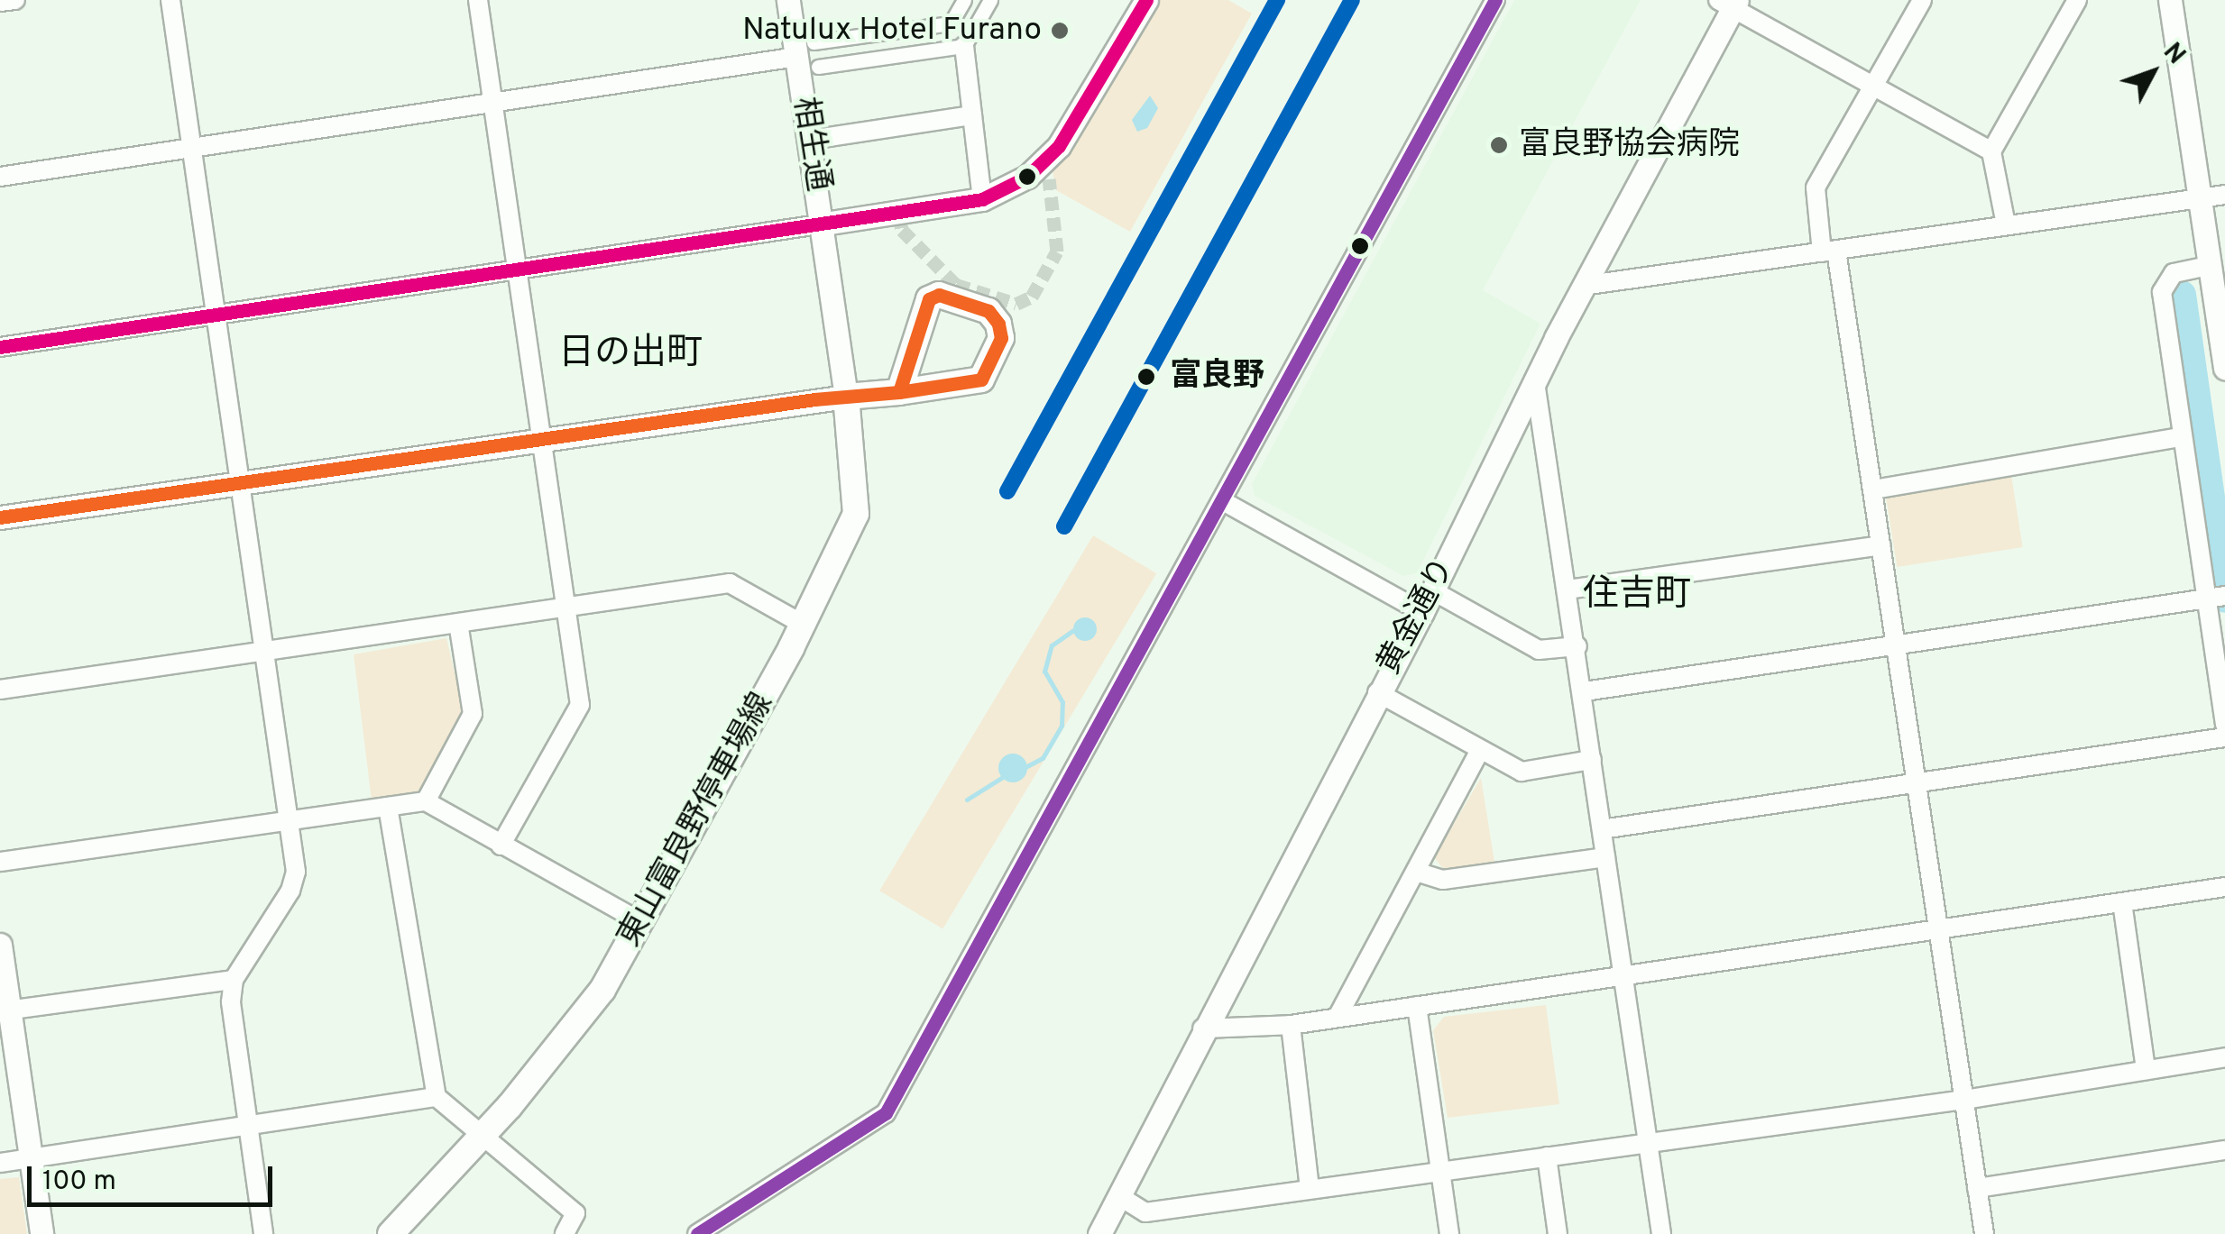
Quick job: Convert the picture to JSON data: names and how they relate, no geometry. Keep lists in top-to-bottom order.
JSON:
{
  "streets": {
    "main road": ["東山富良野停車場線"],
    "street": ["相生通", "黄金通り"]
  },
  "crossings": [
    ["相生通", "東山富良野停車場線"]
  ],
  "districts": ["日の出町", "住吉町"],
  "places": ["Natulux Hotel Furano", "富良野協会病院", "富良野"],
  "scale_bar": "100 m",
  "north": "top right"
}
